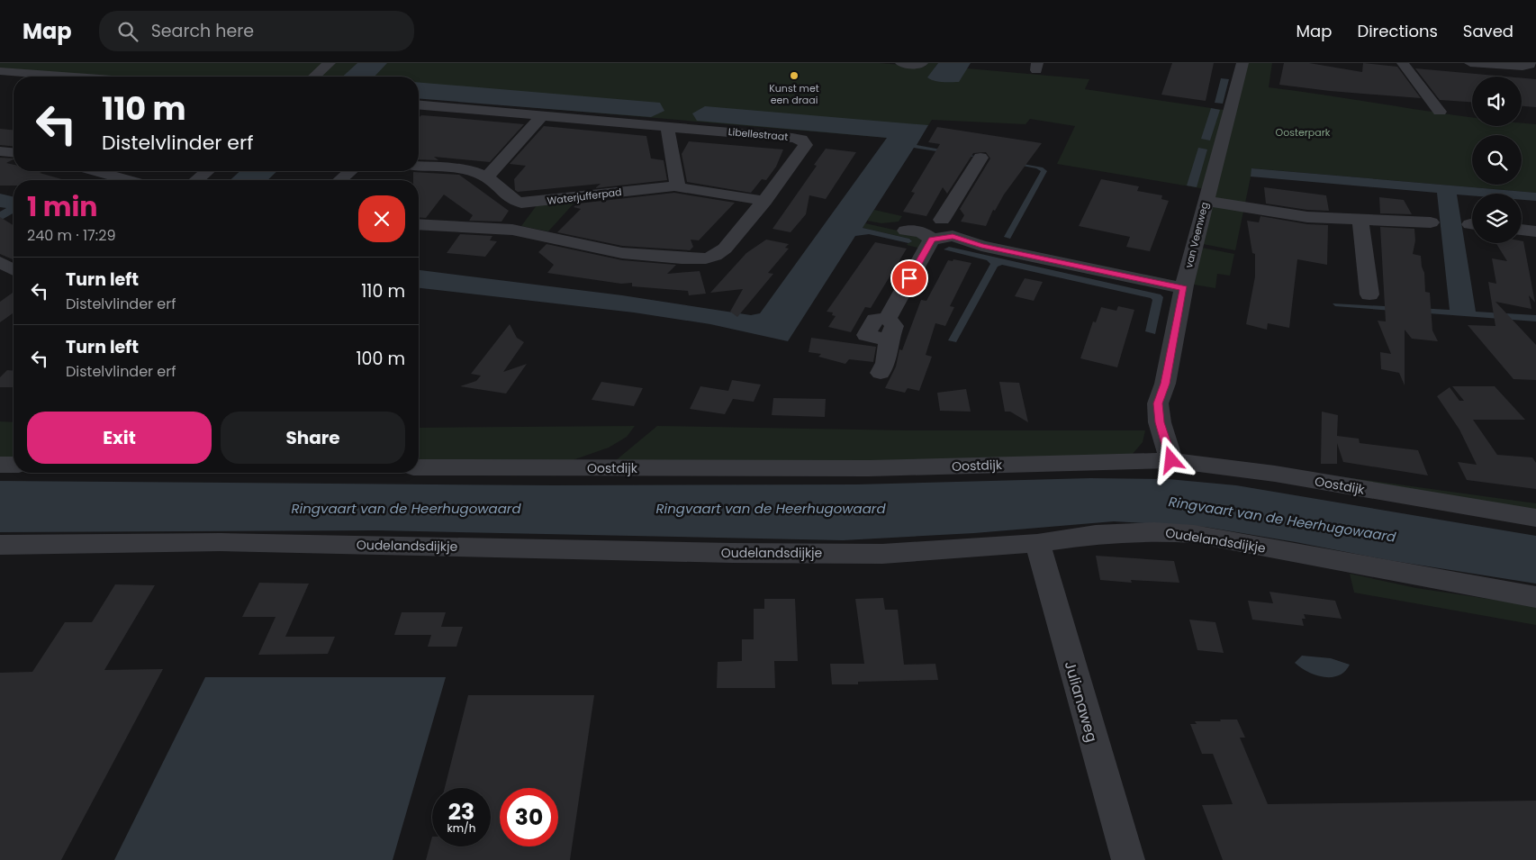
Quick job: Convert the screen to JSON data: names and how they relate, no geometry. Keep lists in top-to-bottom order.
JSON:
{
  "streets": {
    "street": [
      "Libellestraat",
      "Waterjufferpad",
      "van Veenweg",
      "Oostdijk",
      "Oudelandsdijkje",
      "Julianaweg"
    ]
  },
  "crossings": [
    ["Libellestraat", "Waterjufferpad"],
    ["van Veenweg", "Oostdijk"],
    ["Oudelandsdijkje", "Julianaweg"]
  ],
  "water": ["Ringvaart van de Heerhugowaard"],
  "parks": ["Oosterpark"],
  "places": ["Kunst met een draai"],
  "page": {
    "header": "Map",
    "search": "Search here",
    "nav": ["Map", "Directions", "Saved"],
    "turn": ["110 m", "Distelvlinder erf"],
    "heading": ["1 min", "240 m · 17:29"],
    "list": [
      {
        "name": "Turn left",
        "note": "Distelvlinder erf",
        "value": "110 m"
      },
      {
        "name": "Turn left",
        "note": "Distelvlinder erf",
        "value": "100 m"
      }
    ],
    "buttons": ["Exit", "Share"],
    "speed": "23 km/h",
    "limit": "30"
  }
}
